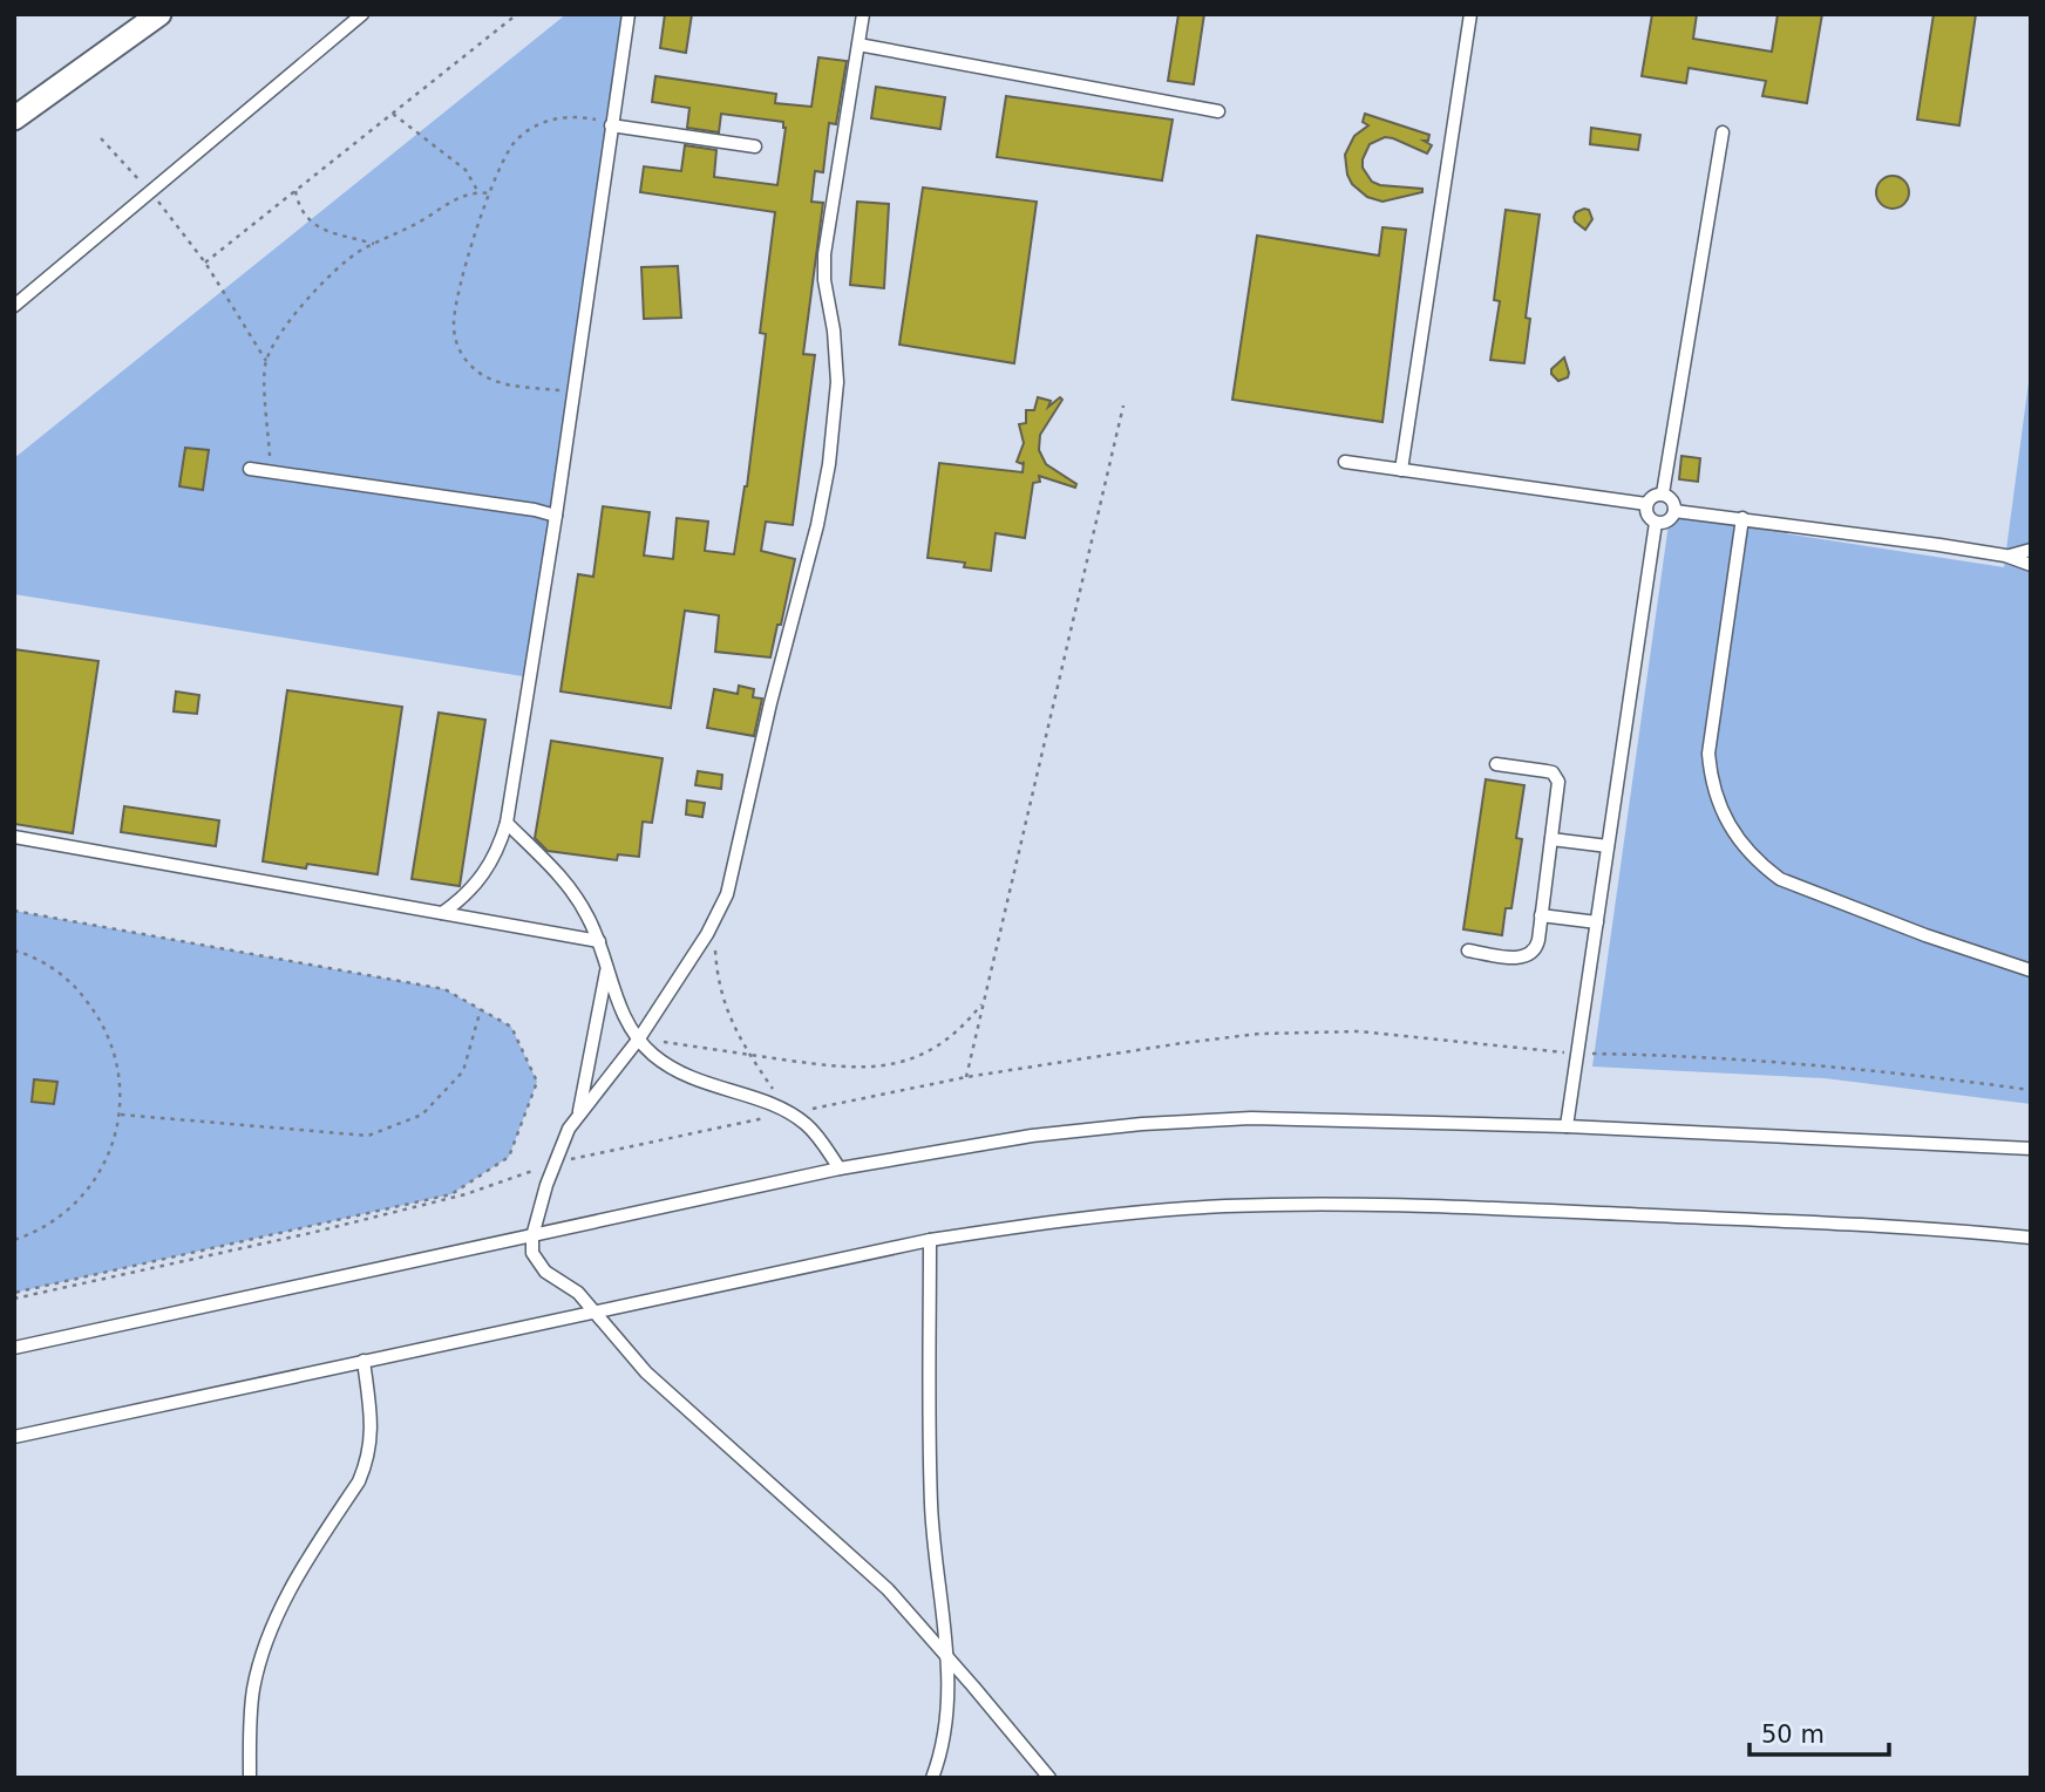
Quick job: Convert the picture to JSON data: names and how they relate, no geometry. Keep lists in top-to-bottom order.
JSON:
{
  "scale_bar": "50 m"
}
